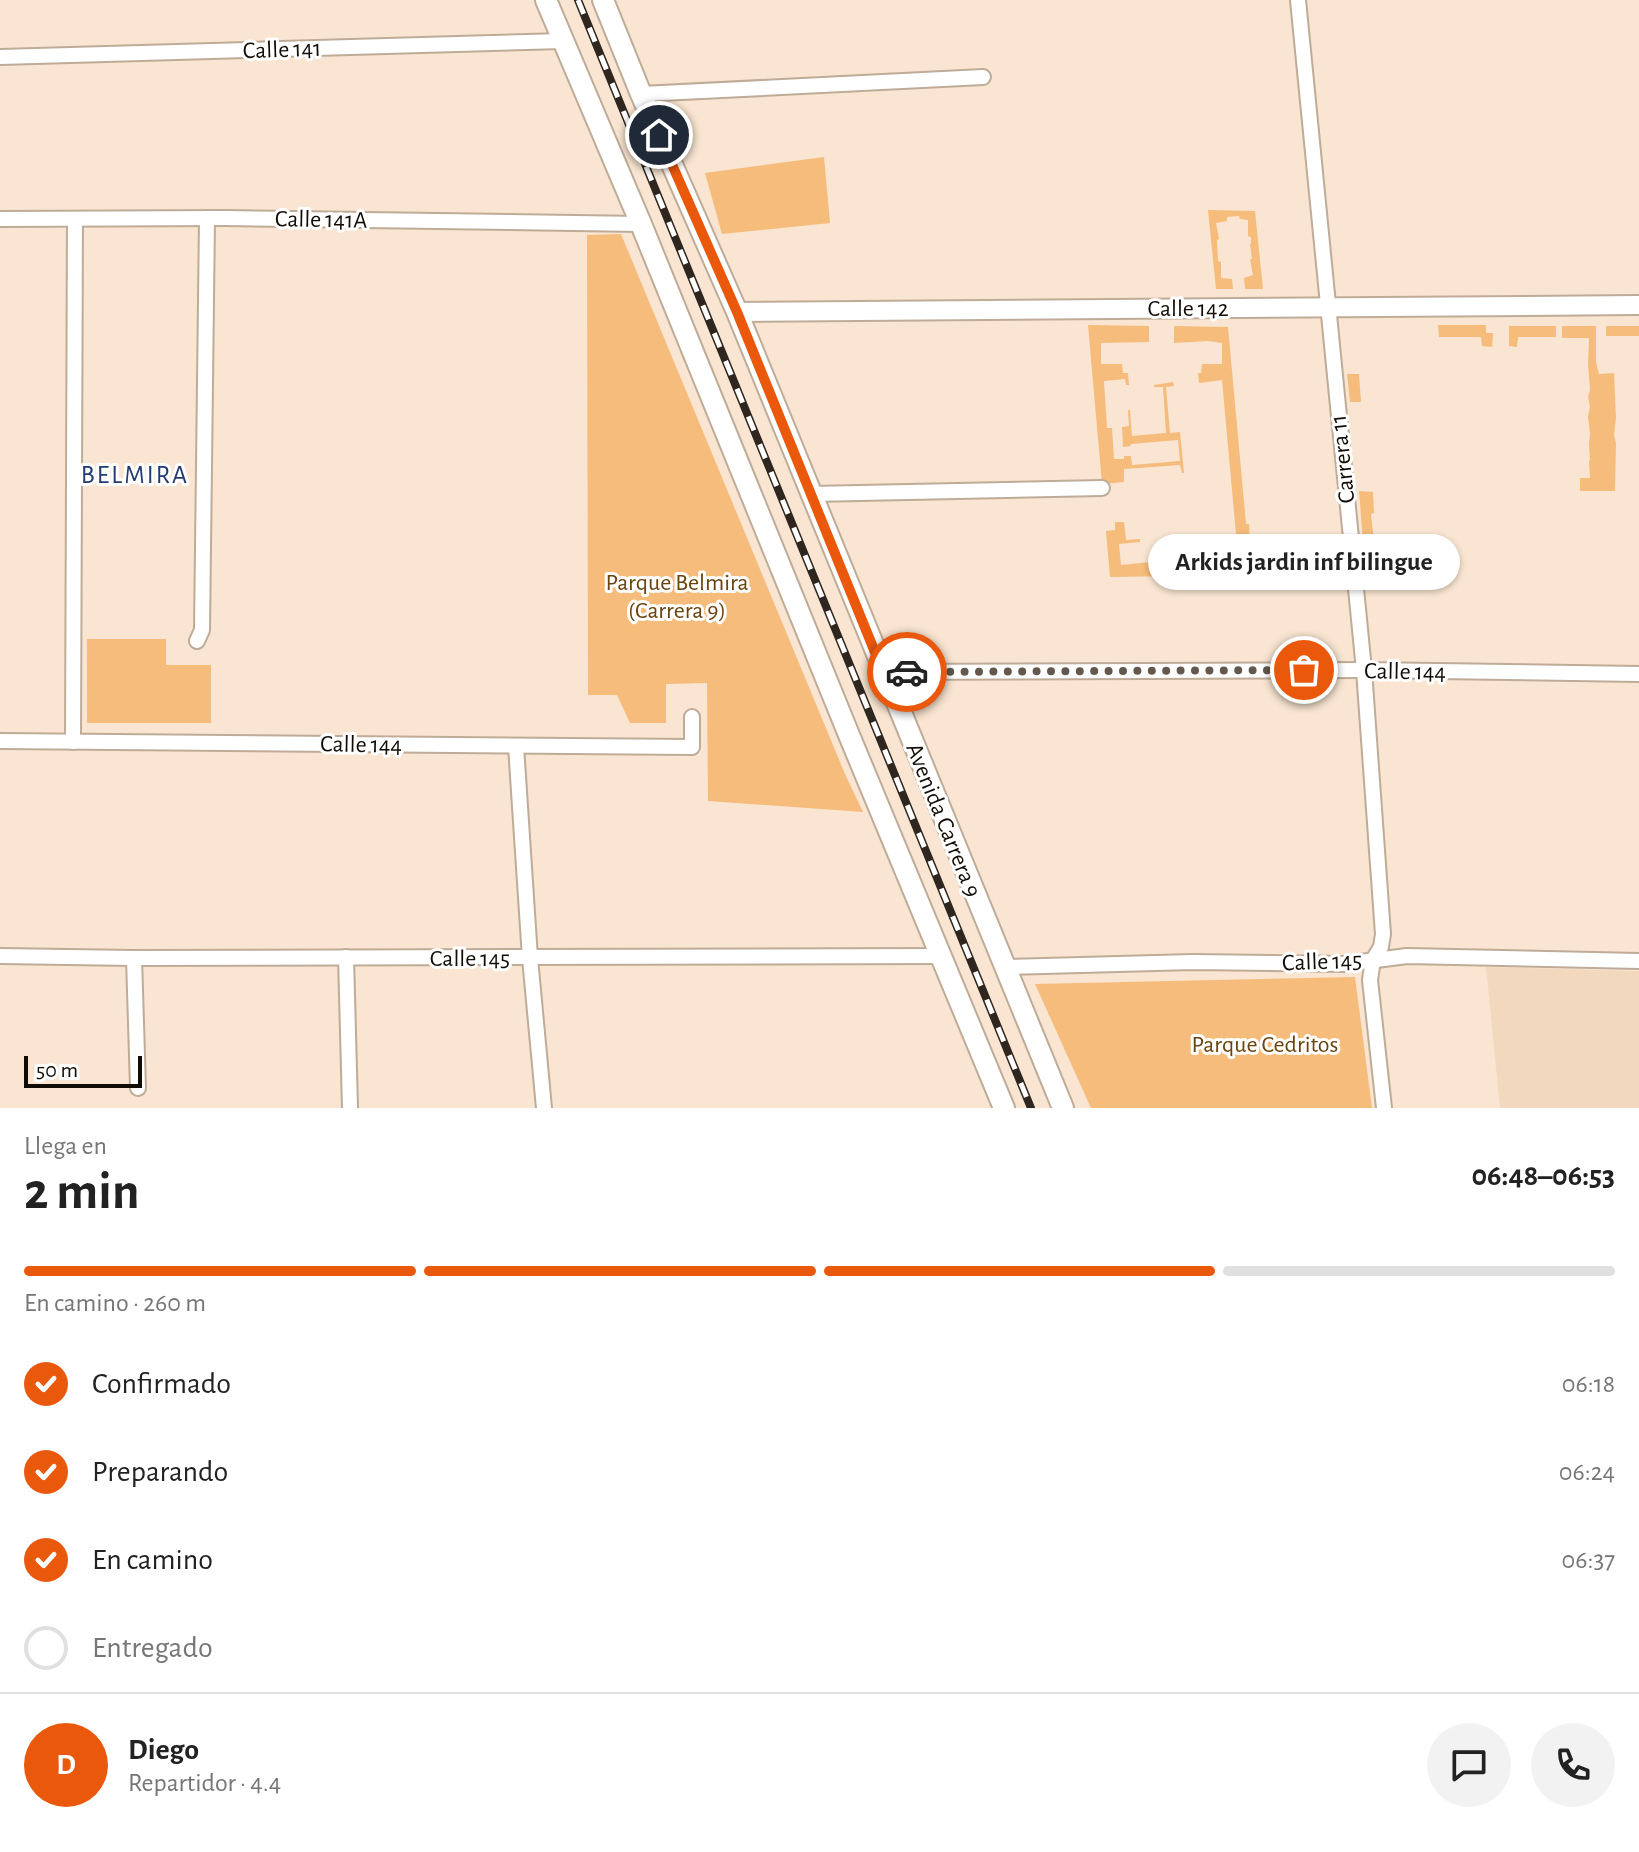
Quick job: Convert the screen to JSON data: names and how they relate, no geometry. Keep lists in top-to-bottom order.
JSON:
{
  "streets": {
    "main road": ["Calle 142", "Avenida Carrera 9"],
    "street": [
      "Calle 141",
      "Calle 141A",
      "Carrera 11",
      "Calle 144",
      "Calle 145"
    ]
  },
  "crossings": [
    ["Calle 142", "Carrera 11"],
    ["Calle 142", "Avenida Carrera 9"],
    ["Carrera 11", "Calle 144"],
    ["Carrera 11", "Calle 145"],
    ["Calle 144", "Avenida Carrera 9"],
    ["Avenida Carrera 9", "Calle 145"]
  ],
  "districts": ["BELMIRA"],
  "parks": ["Parque Belmira (Carrera 9)", "Parque Cedritos"],
  "places": ["Arkids jardin inf bilingue"],
  "scale_bar": "50 m",
  "page": {
    "bubble": "Arkids jardin inf bilingue",
    "scale": "50 m",
    "heading": ["2 min", "Llega en", "06:48–06:53"],
    "panel": ["Diego", "Repartidor · 4.4"],
    "bar": "En camino · 260 m",
    "list": [
      ["Confirmado", "06:18"],
      ["Preparando", "06:24"],
      ["En camino", "06:37"],
      "Entregado"
    ],
    "round": "D"
  }
}
